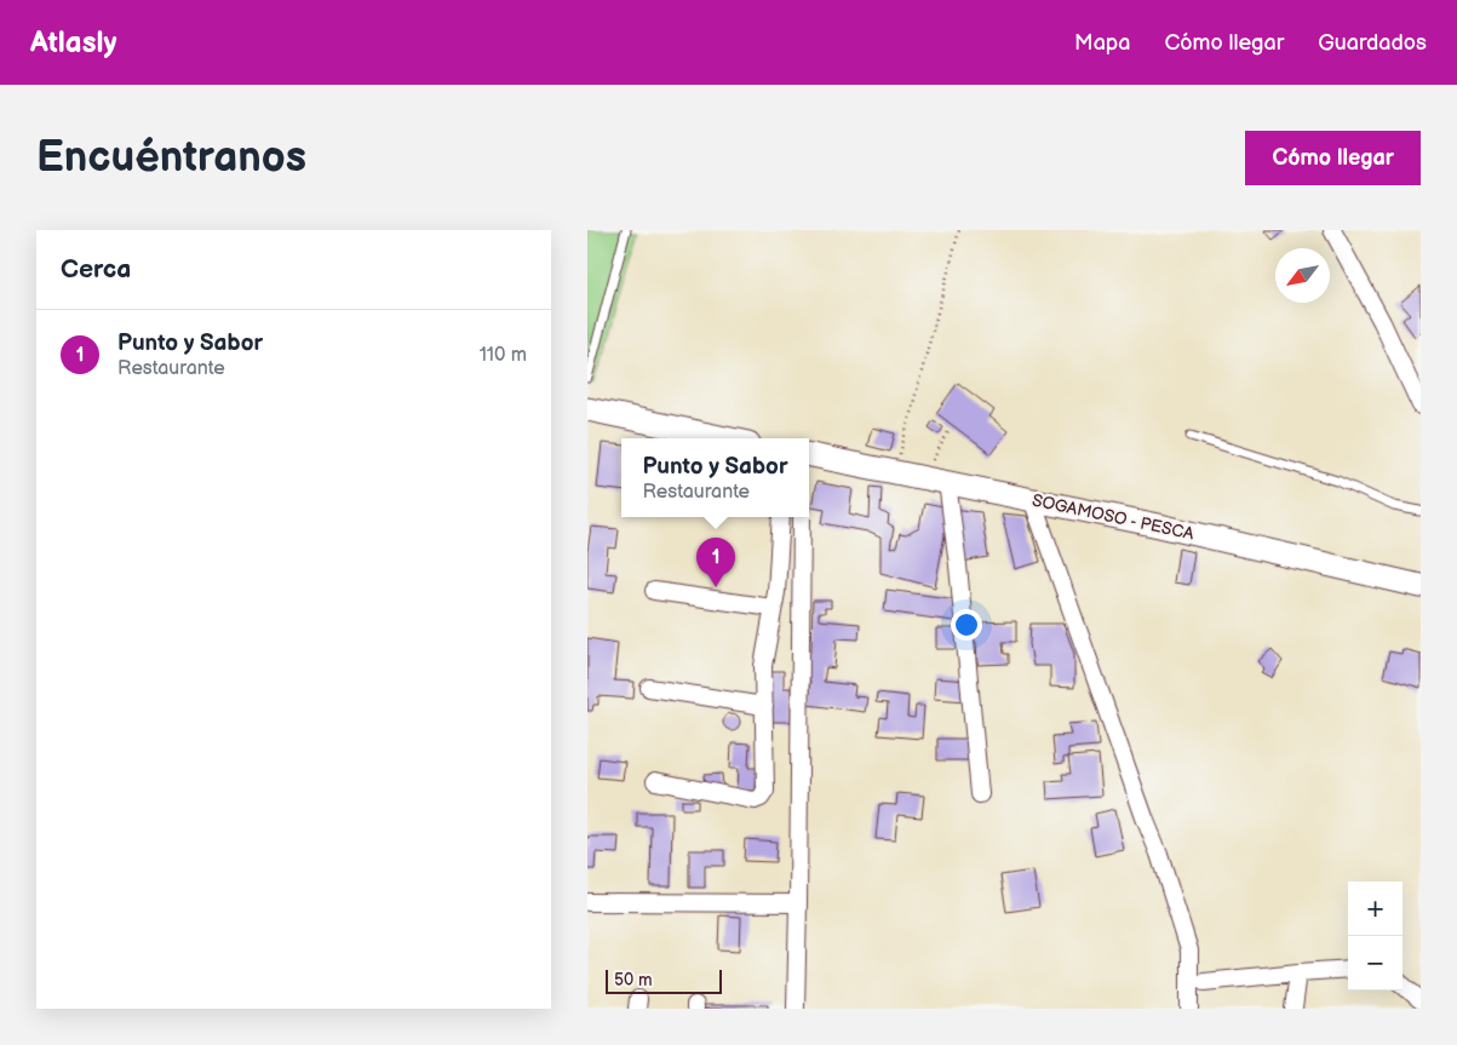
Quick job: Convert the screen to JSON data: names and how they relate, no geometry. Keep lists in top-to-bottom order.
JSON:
{
  "streets": {
    "main road": ["SOGAMOSO - PESCA"]
  },
  "scale_bar": "50 m",
  "north": "bottom left",
  "page": {
    "header": "Atlasly",
    "nav": ["Mapa", "Cómo llegar", "Guardados"],
    "buttons": "Cómo llegar",
    "title": "Encuéntranos",
    "heading": "Cerca",
    "list": [
      {
        "mark": "1",
        "name": "Punto y Sabor",
        "note": "Restaurante",
        "value": "110 m"
      }
    ],
    "popup": ["Punto y Sabor", "Restaurante"],
    "pins": "1",
    "map_buttons": ["+", "−"],
    "scale": "50 m"
  }
}
